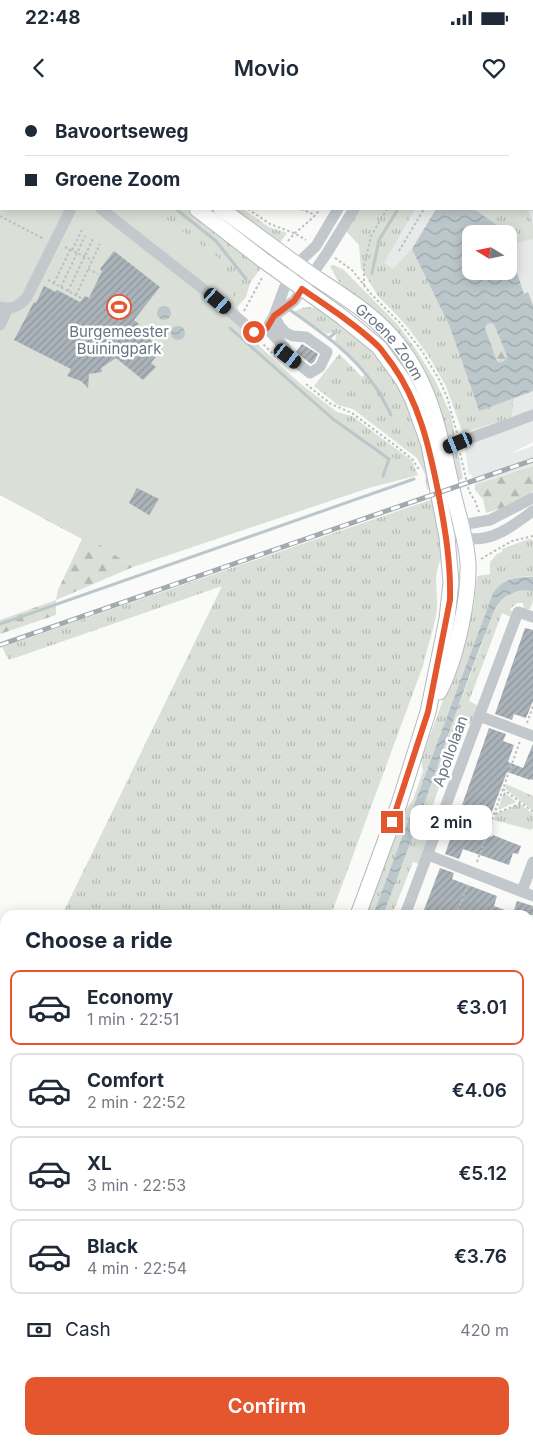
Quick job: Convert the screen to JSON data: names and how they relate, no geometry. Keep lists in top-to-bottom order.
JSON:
{
  "streets": {
    "main road": ["Groene Zoom"],
    "street": ["Apollolaan"]
  },
  "places": {
    "sports": ["Burgemeester Buiningpark"]
  },
  "north": "left",
  "page": {
    "status": "22:48",
    "header": "Movio",
    "banner": ["Bavoortseweg", "Groene Zoom"],
    "bubble": "2 min",
    "heading": "Choose a ride",
    "list": [
      {
        "name": "Economy",
        "note": "1 min · 22:51",
        "value": "€3.01"
      },
      {
        "name": "Comfort",
        "note": "2 min · 22:52",
        "value": "€4.06"
      },
      {
        "name": "XL",
        "note": "3 min · 22:53",
        "value": "€5.12"
      },
      {
        "name": "Black",
        "note": "4 min · 22:54",
        "value": "€3.76"
      }
    ],
    "pay": ["Cash", "420 m"],
    "buttons": "Confirm"
  }
}
